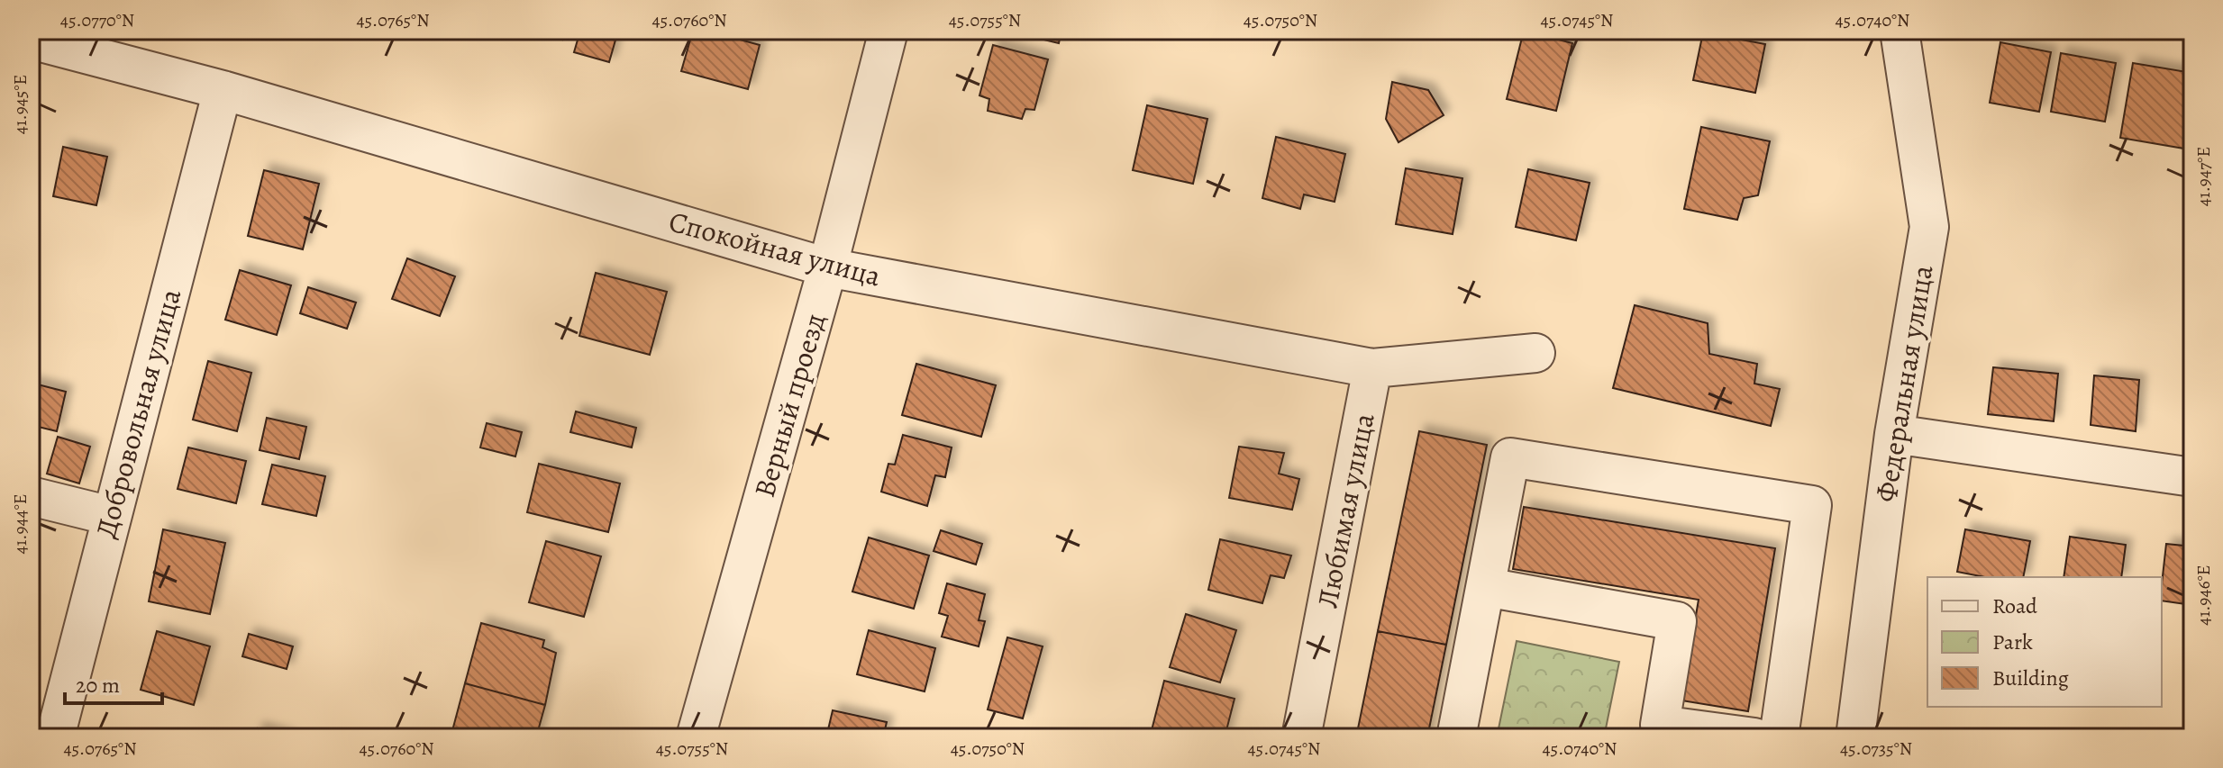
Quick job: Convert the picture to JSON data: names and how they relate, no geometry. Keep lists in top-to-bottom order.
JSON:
{
  "streets": {
    "street": [
      "Спокойная улица",
      "Федеральная улица",
      "Верный проезд",
      "Добровольная улица",
      "Любимая улица"
    ]
  },
  "crossings": [
    ["Спокойная улица", "Верный проезд"],
    ["Спокойная улица", "Добровольная улица"],
    ["Спокойная улица", "Любимая улица"]
  ],
  "legend": ["Road", "Park", "Building"],
  "scale_bar": "20 m",
  "coordinates": [
    "45.0770°N",
    "45.0765°N",
    "45.0760°N",
    "45.0755°N",
    "45.0750°N",
    "45.0745°N",
    "45.0740°N",
    "41.945°E",
    "41.947°E",
    "41.944°E",
    "41.946°E",
    "45.0735°N"
  ]
}
